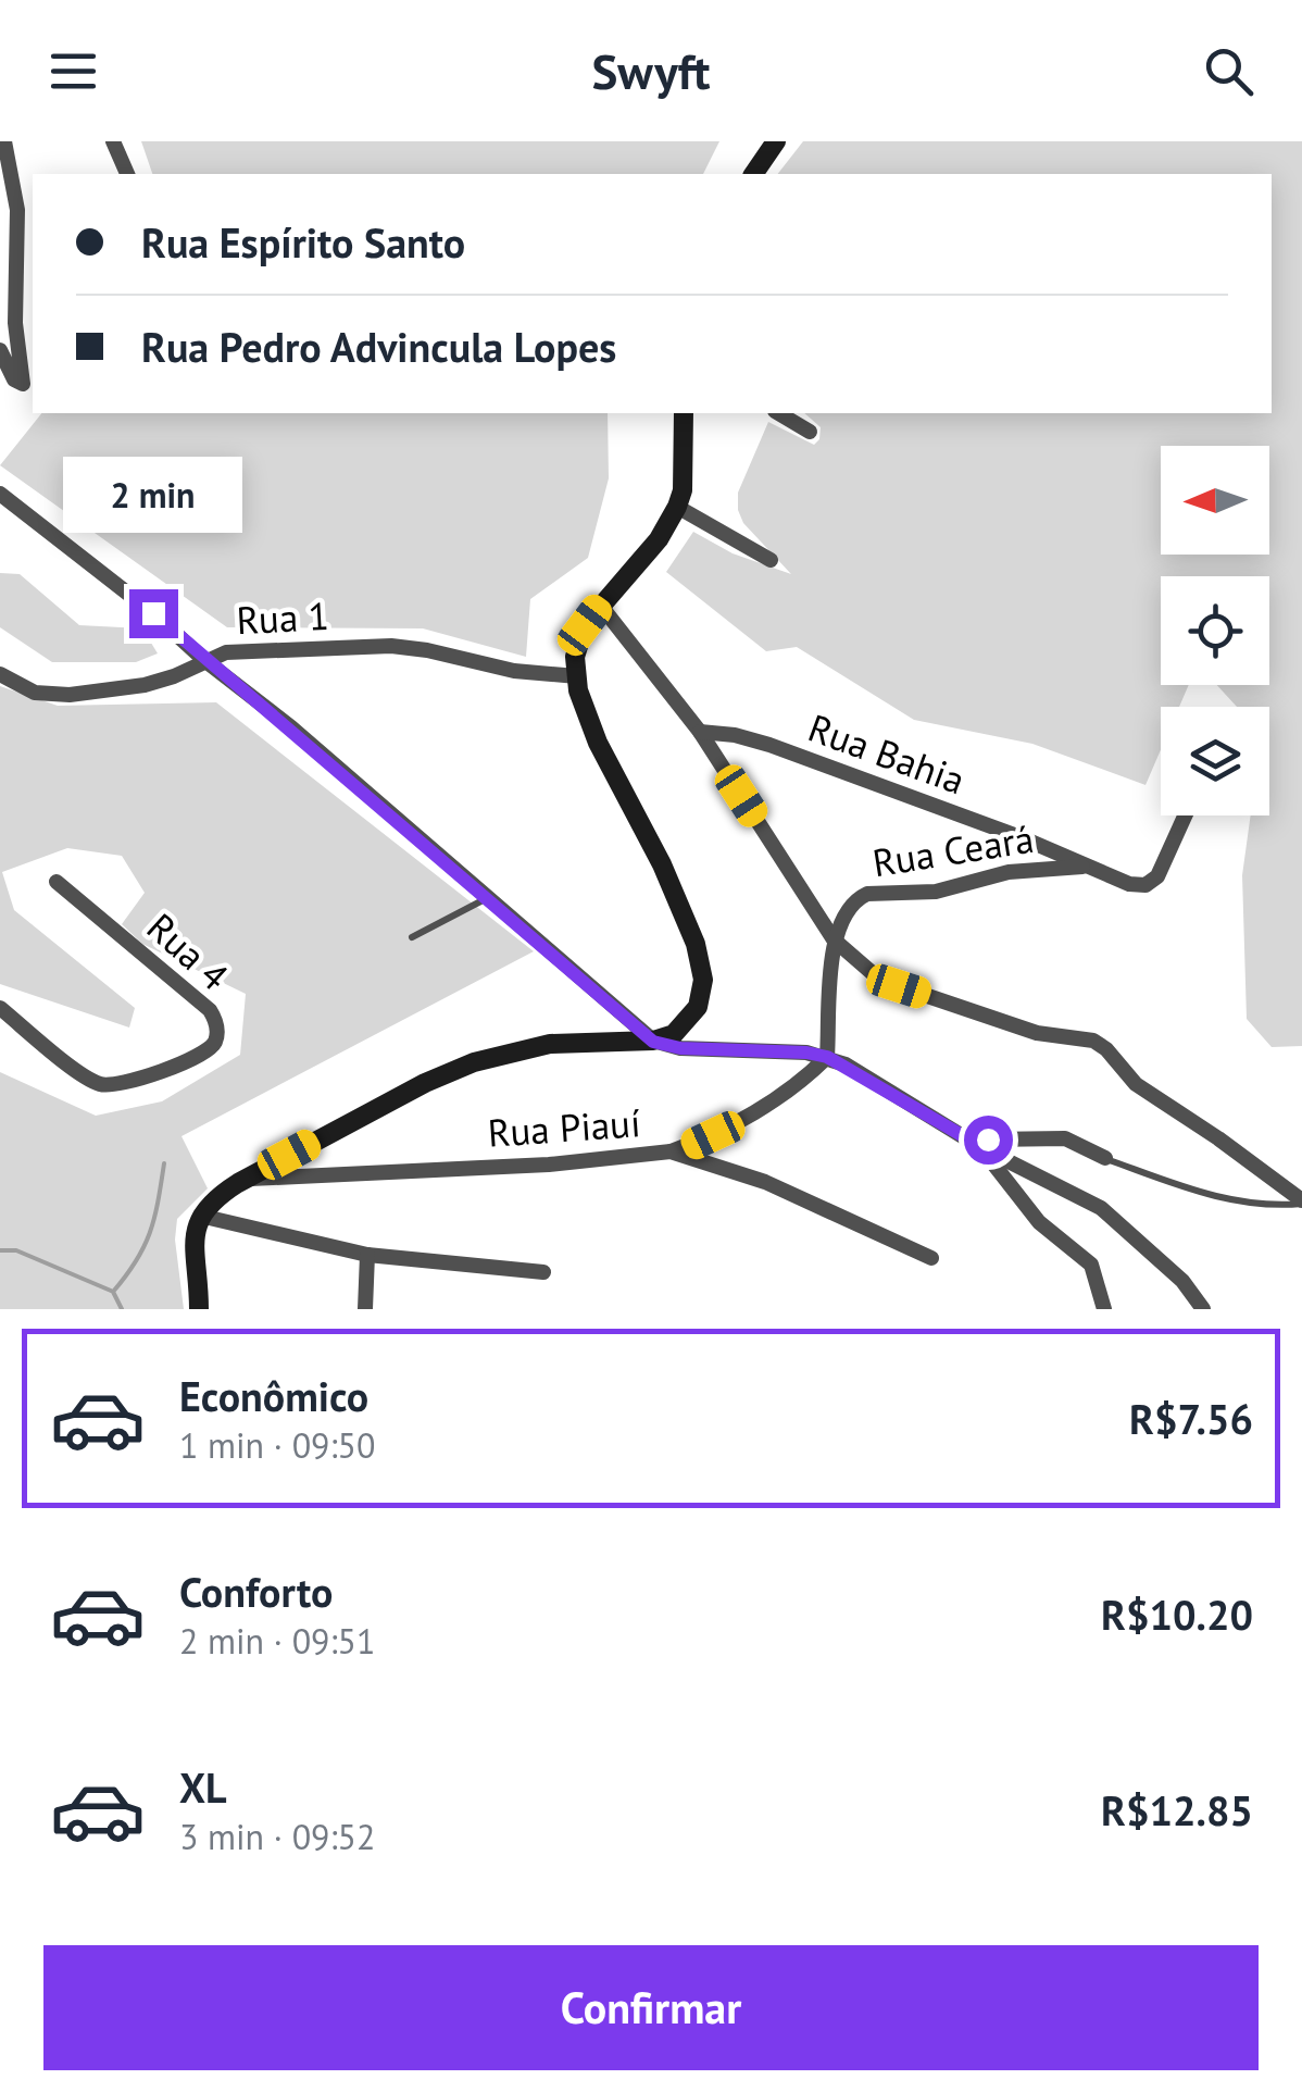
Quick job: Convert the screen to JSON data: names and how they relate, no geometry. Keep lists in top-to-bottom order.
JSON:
{
  "streets": {
    "street": [
      "Rua 1",
      "Rua Bahia",
      "Rua Ceará",
      "Rua 4",
      "Rua Piauí"
    ]
  },
  "crossings": [
    ["Rua Bahia", "Rua Ceará"]
  ],
  "north": "left",
  "page": {
    "header": "Swyft",
    "banner": ["Rua Espírito Santo", "Rua Pedro Advincula Lopes"],
    "bubble": "2 min",
    "list": [
      {
        "name": "Econômico",
        "note": "1 min · 09:50",
        "value": "R$7.56"
      },
      {
        "name": "Conforto",
        "note": "2 min · 09:51",
        "value": "R$10.20"
      },
      {
        "name": "XL",
        "note": "3 min · 09:52",
        "value": "R$12.85"
      }
    ],
    "buttons": "Confirmar"
  }
}
